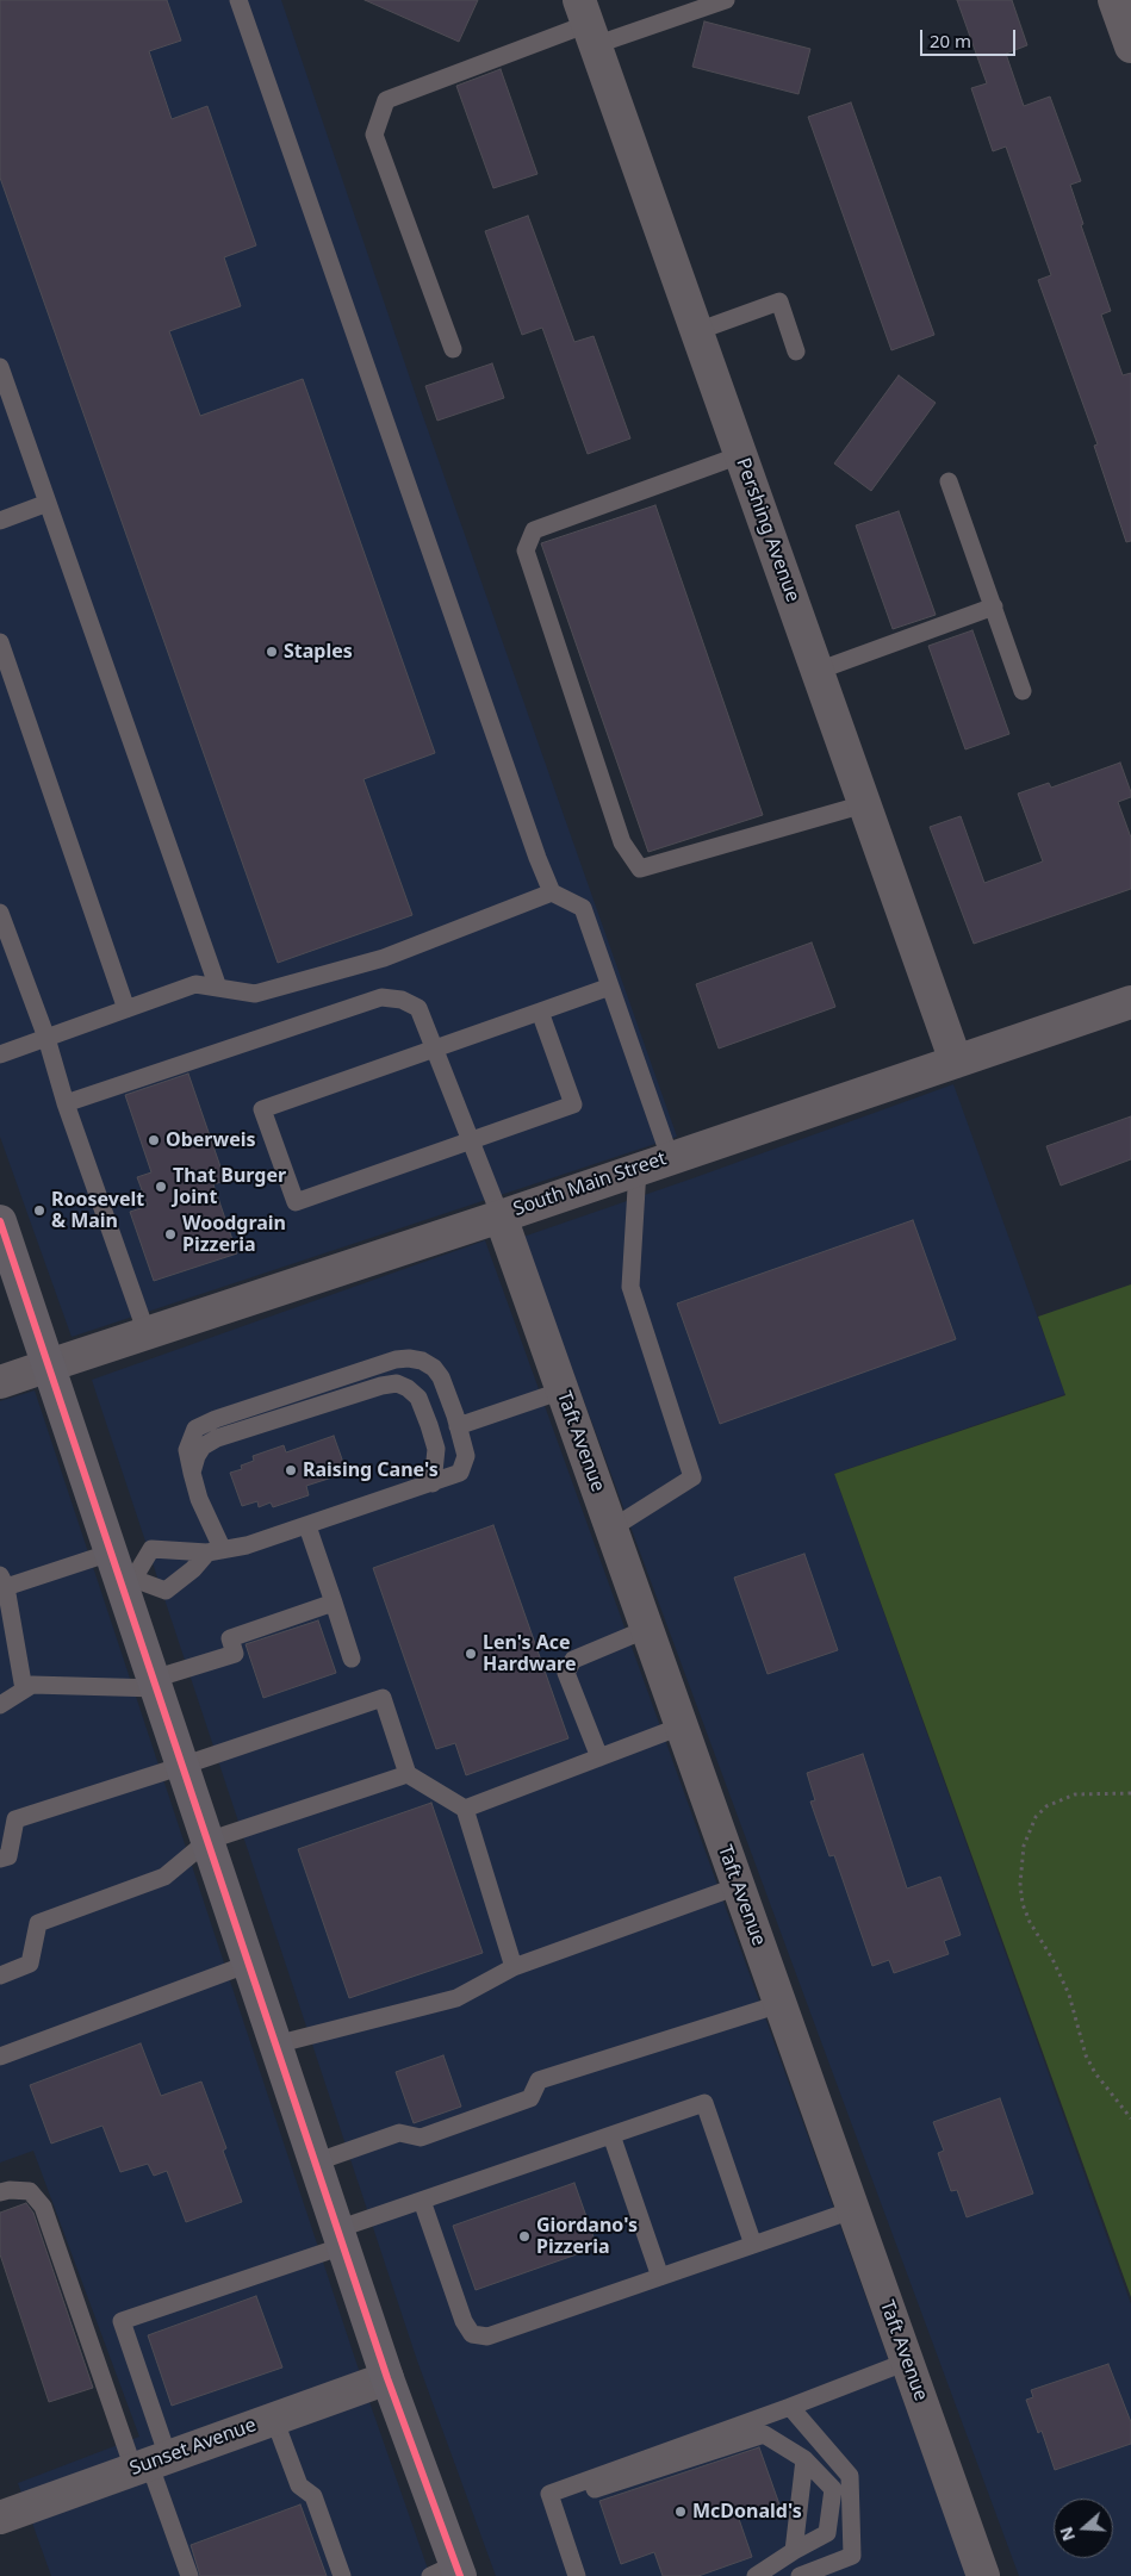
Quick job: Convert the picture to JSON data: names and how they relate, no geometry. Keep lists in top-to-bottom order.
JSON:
{
  "streets": {
    "street": [
      "Pershing Avenue",
      "South Main Street",
      "Taft Avenue",
      "Sunset Avenue"
    ]
  },
  "crossings": [
    ["Pershing Avenue", "South Main Street"],
    ["South Main Street", "Taft Avenue"]
  ],
  "places": [
    "Staples",
    "Oberweis",
    "That Burger Joint",
    "Roosevelt & Main",
    "Woodgrain Pizzeria",
    "Raising Cane's",
    "Len's Ace Hardware",
    "Giordano's Pizzeria",
    "McDonald's"
  ],
  "scale_bar": "20 m",
  "north": "left"
}
